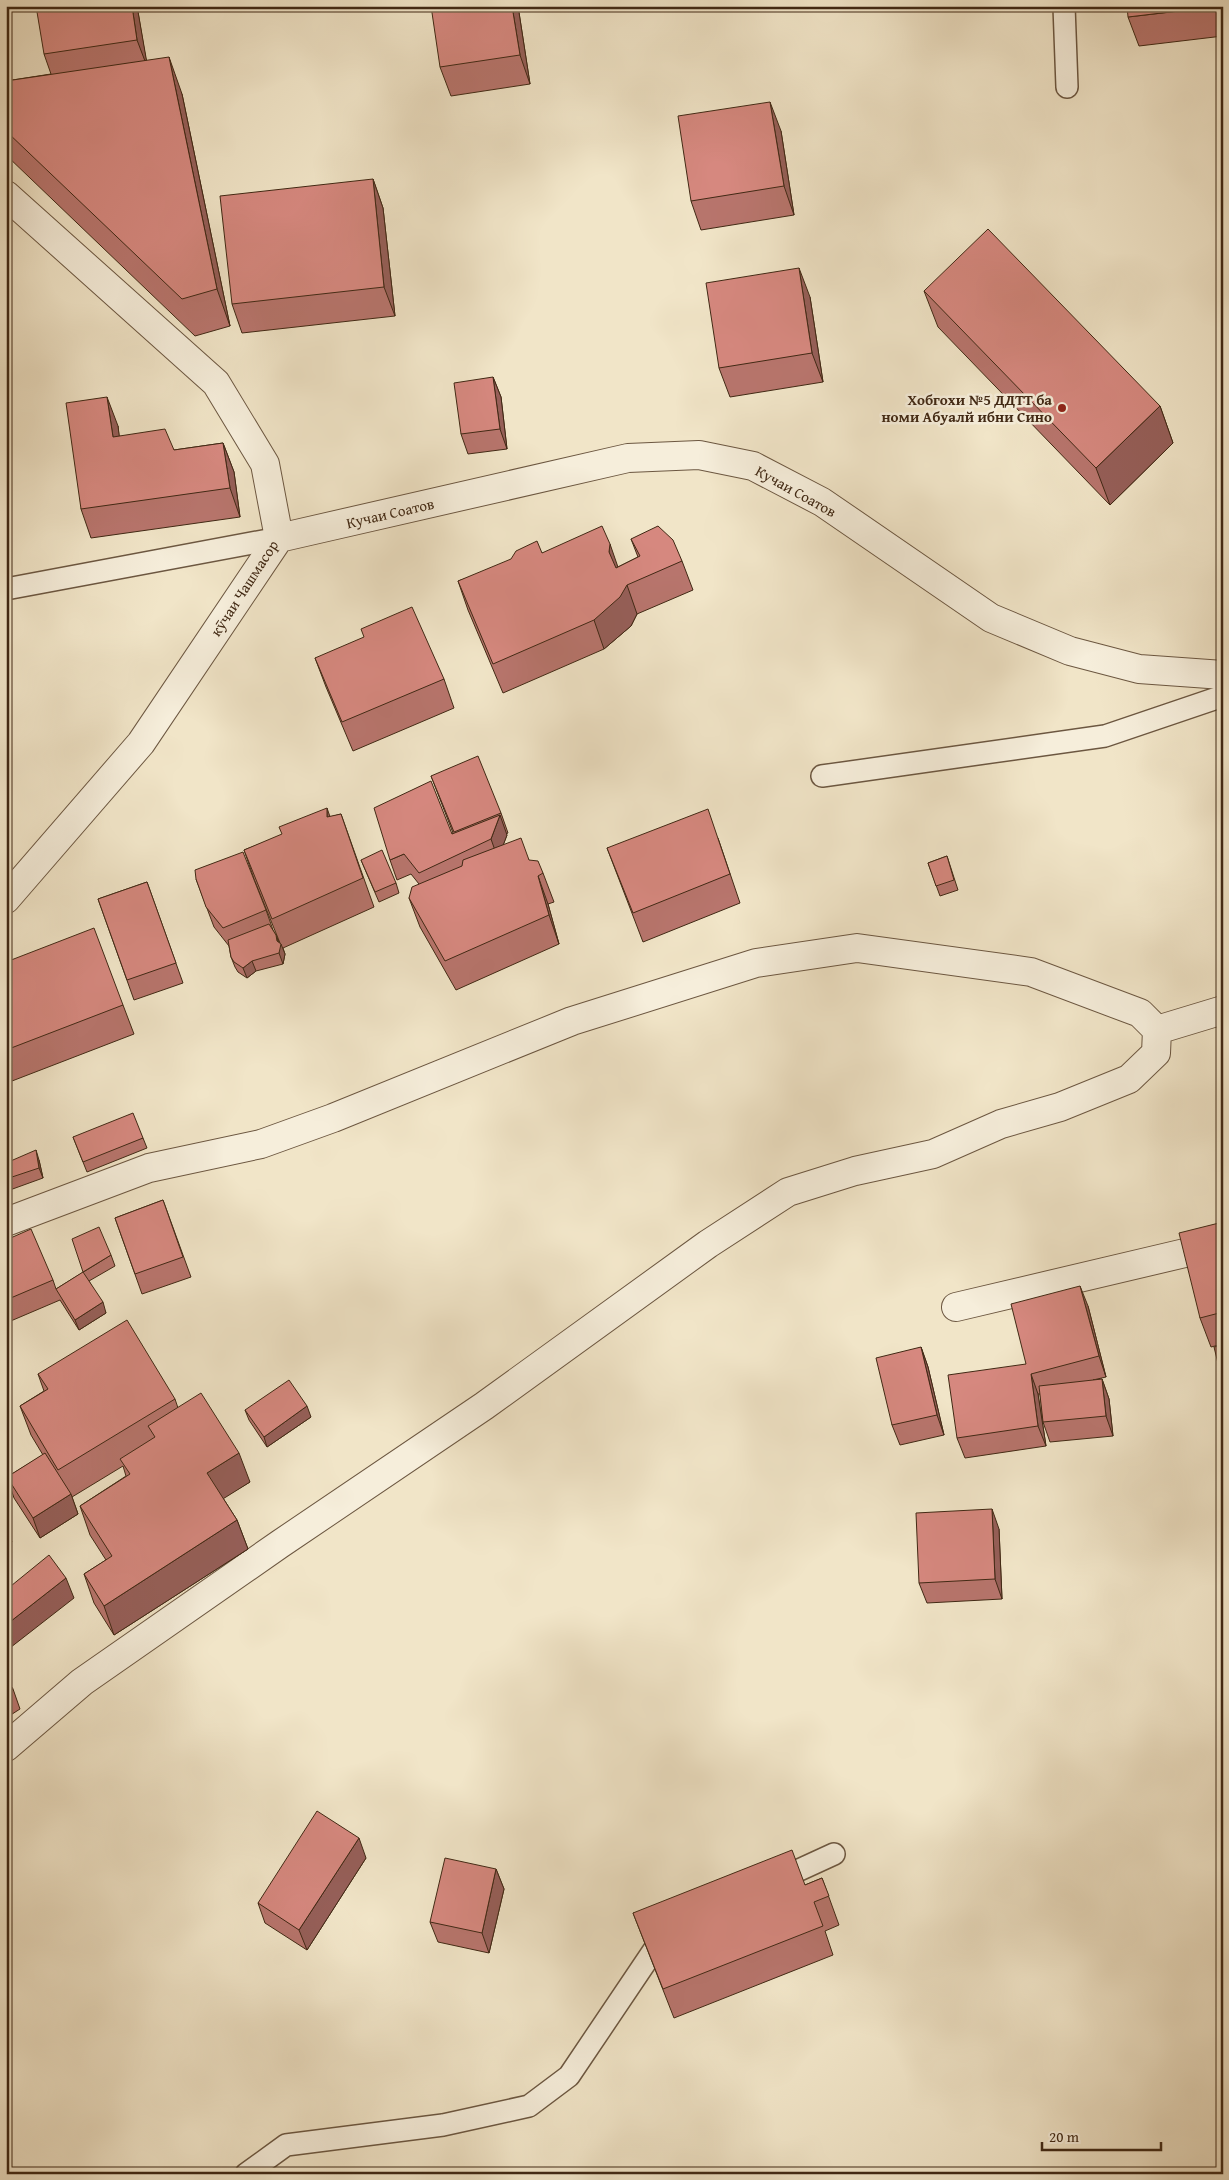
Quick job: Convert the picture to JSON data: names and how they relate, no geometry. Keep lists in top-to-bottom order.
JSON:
{
  "streets": {
    "street": ["Кучаи Соатов", "кӯчаи Чашмасор"]
  },
  "crossings": [
    ["Кучаи Соатов", "кӯчаи Чашмасор"]
  ],
  "places": ["Хобгохи №5 ДДТТ ба номи Абуалй ибни Сино"],
  "scale_bar": "20 m"
}
